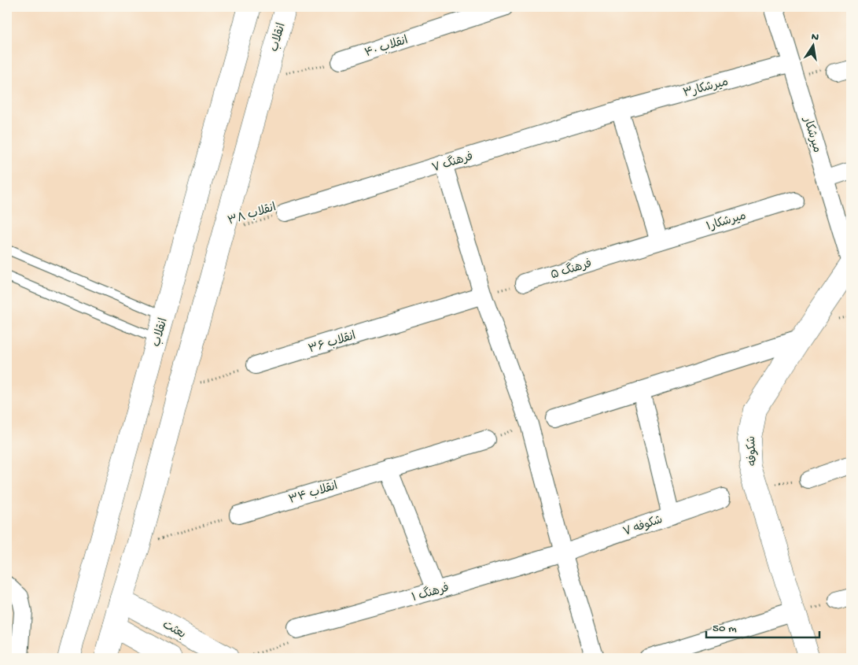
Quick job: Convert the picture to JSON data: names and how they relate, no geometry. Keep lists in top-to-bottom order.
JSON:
{
  "streets": {
    "main road": ["انقلاب", "شکوفه", "بعثت"],
    "street": [
      "انقلاب ۴۰",
      "میرشکار۳",
      "میرشکار",
      "فرهنگ ۷",
      "میرشکار۱",
      "فرهنگ ۵",
      "انقلاب ۳۶",
      "انقلاب ۳۴",
      "شکوفه ۷",
      "فرهنگ ۱"
    ],
    "path": ["انقلاب ۳۸"]
  },
  "crossings": [
    ["انقلاب", "انقلاب ۳۸"],
    ["انقلاب", "بعثت"],
    ["میرشکار۳", "میرشکار"],
    ["میرشکار۳", "فرهنگ ۷"],
    ["میرشکار", "شکوفه"],
    ["فرهنگ ۷", "انقلاب ۳۸"],
    ["میرشکار۱", "فرهنگ ۵"],
    ["شکوفه ۷", "فرهنگ ۱"]
  ],
  "scale_bar": "50 m",
  "north": "top"
}
